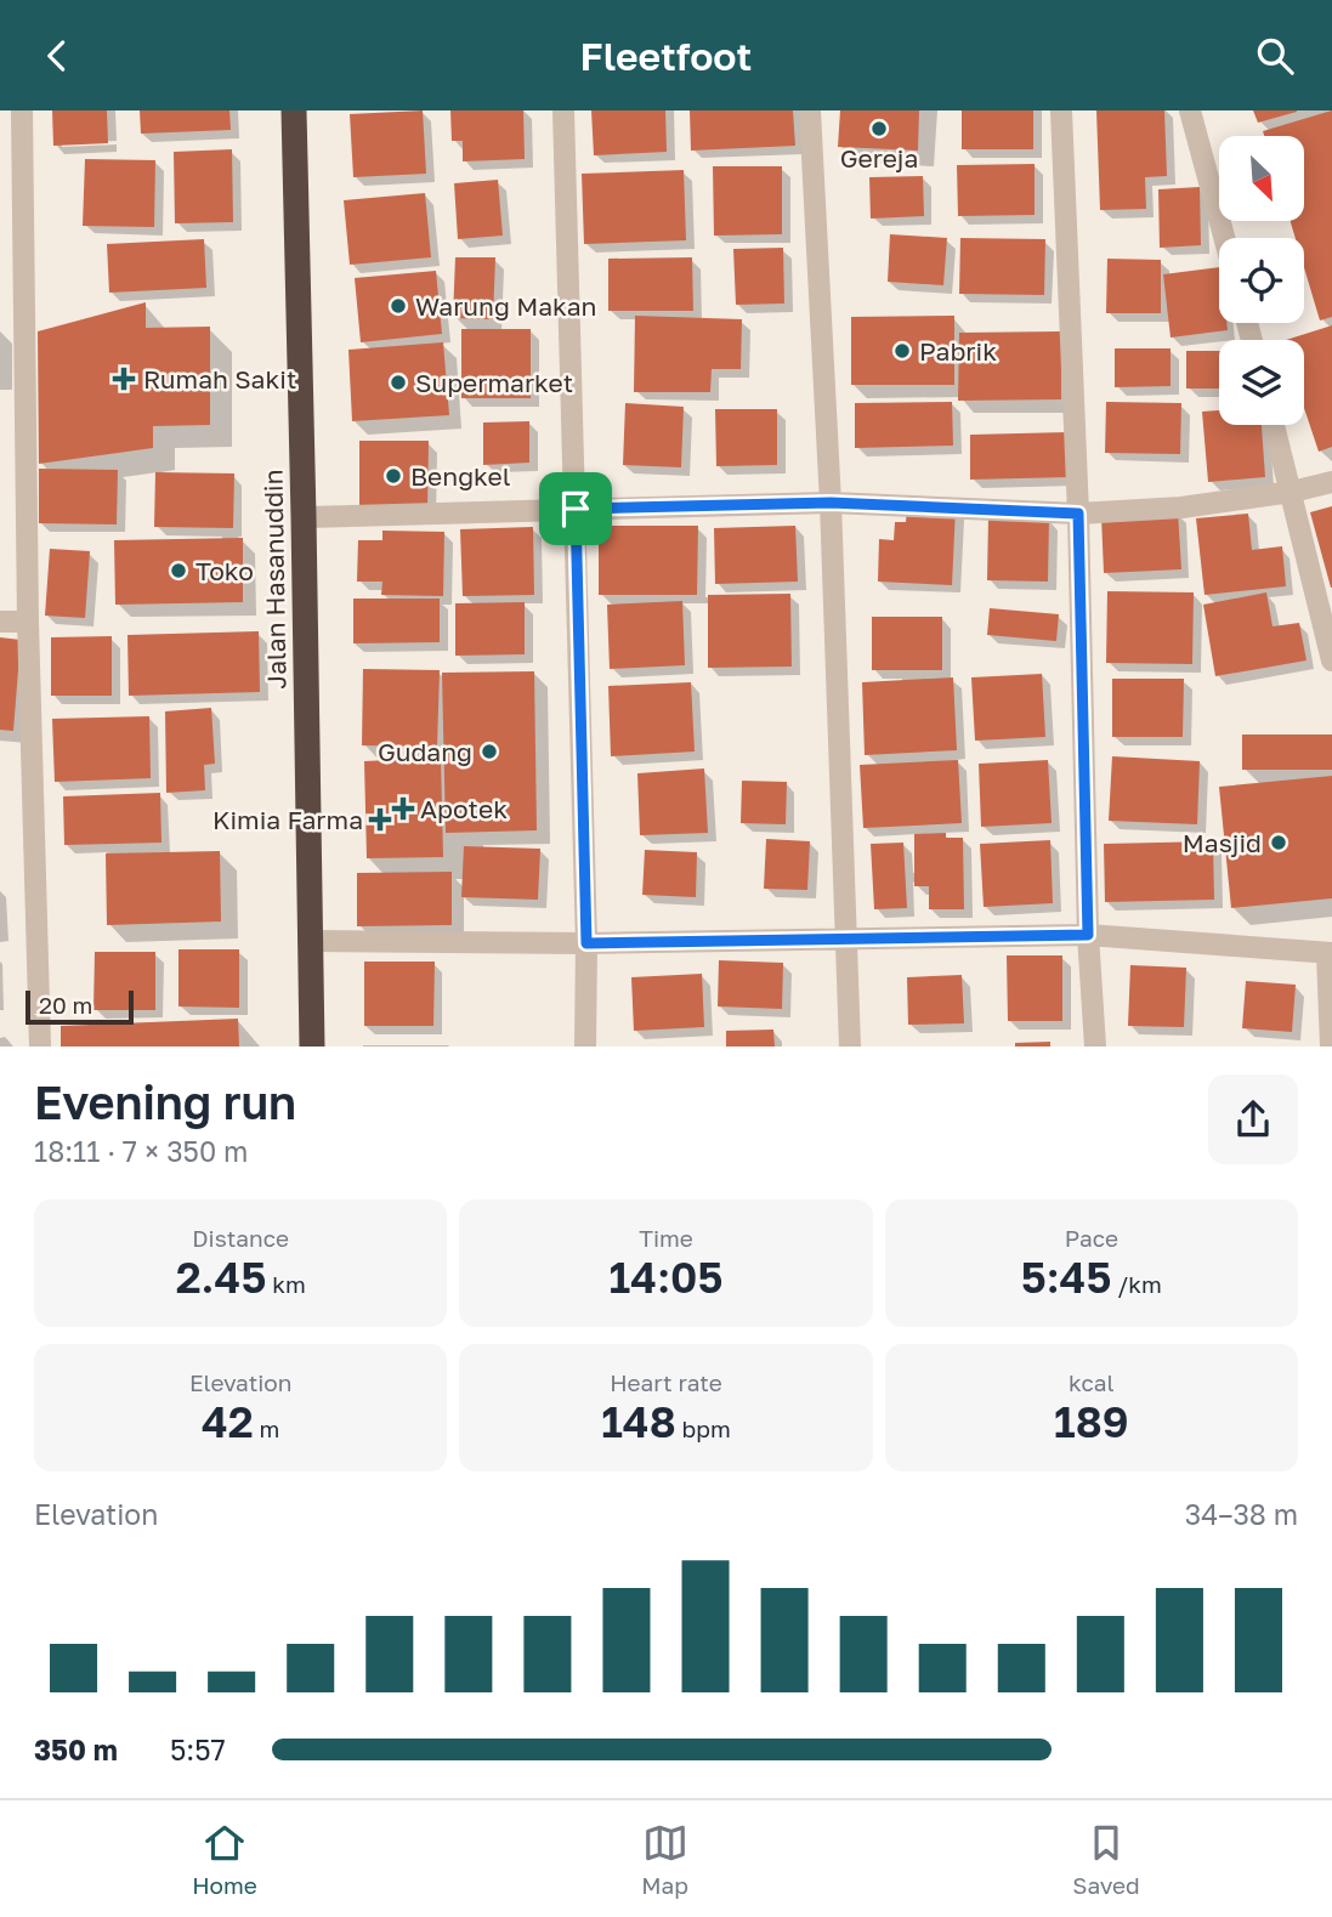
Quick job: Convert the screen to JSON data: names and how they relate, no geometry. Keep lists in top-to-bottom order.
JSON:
{
  "streets": {
    "highway": ["Jalan Hasanuddin"]
  },
  "places": {
    "other": [
      "Gereja",
      "Warung Makan",
      "Pabrik",
      "Supermarket",
      "Bengkel",
      "Toko",
      "Gudang",
      "Masjid"
    ],
    "health": ["Rumah Sakit", "Apotek", "Kimia Farma"]
  },
  "scale_bar": "20 m",
  "north": "bottom right",
  "page": {
    "header": "Fleetfoot",
    "scale": "20 m",
    "heading": ["Evening run", "18:11 · 7 × 350 m"],
    "stats": [
      ["Distance", "2.45 km"],
      ["Time", "14:05"],
      ["Pace", "5:45 /km"],
      ["Elevation", "42 m"],
      ["Heart rate", "148 bpm"],
      ["kcal", "189"]
    ],
    "chart": ["Elevation", "34–38 m"],
    "list": [
      {
        "name": "350 m",
        "note": "5:57"
      }
    ],
    "tabs": ["Home", "Map", "Saved"]
  }
}
